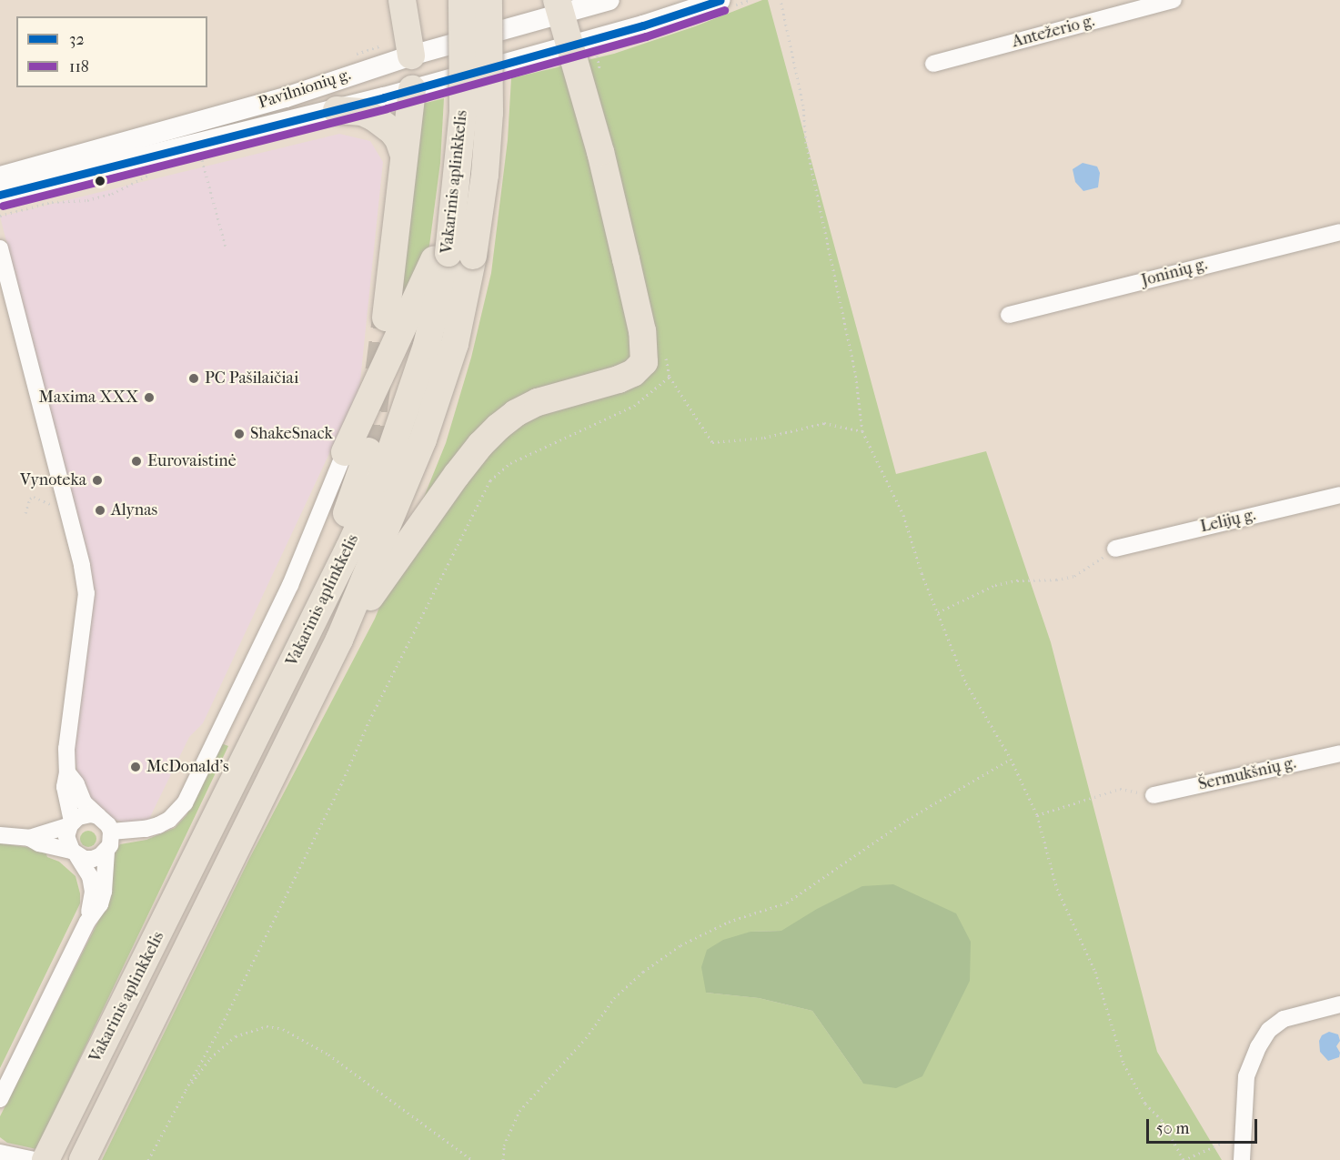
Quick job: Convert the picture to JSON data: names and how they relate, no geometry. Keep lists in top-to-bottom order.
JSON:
{
  "streets": {
    "highway": ["Vakarinis aplinkkelis"],
    "street": [
      "Antežerio g.",
      "Pavilnionių g.",
      "Joninių g.",
      "Lelijų g.",
      "Šermukšnių g."
    ]
  },
  "places": [
    "PC Pašilaičiai",
    "Maxima XXX",
    "ShakeSnack",
    "Eurovaistinė",
    "Vynoteka",
    "Alynas",
    "McDonald's"
  ],
  "lines": ["transit line 32", "transit line 118"],
  "legend": ["32", "118"],
  "scale_bar": "50 m"
}
